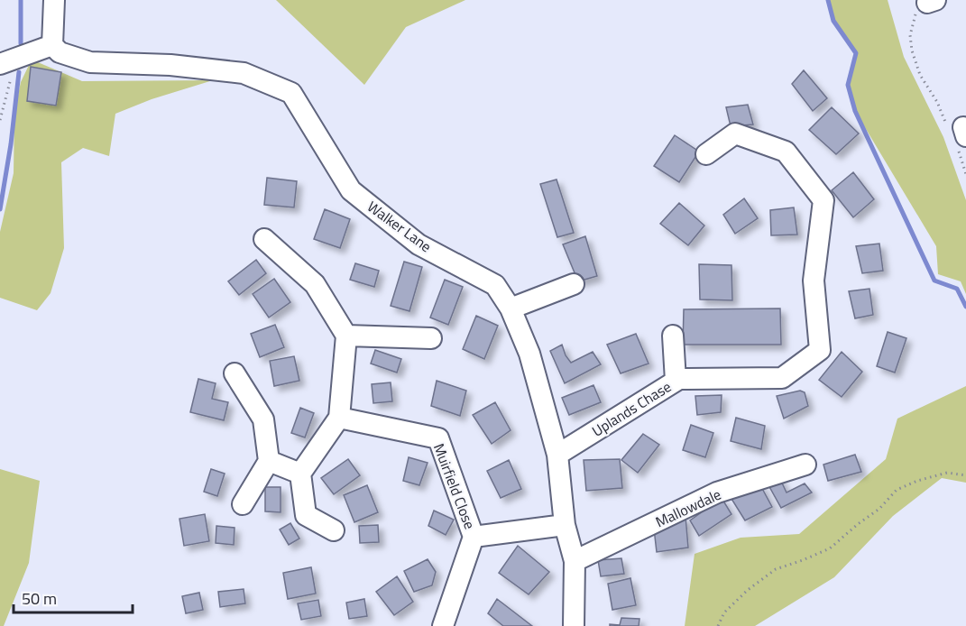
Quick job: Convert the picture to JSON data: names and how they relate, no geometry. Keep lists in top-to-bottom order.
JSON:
{
  "streets": {
    "street": [
      "Walker Lane",
      "Uplands Chase",
      "Muirfield Close",
      "Mallowdale"
    ]
  },
  "crossings": [
    ["Walker Lane", "Uplands Chase"],
    ["Walker Lane", "Mallowdale"]
  ],
  "scale_bar": "50 m"
}
